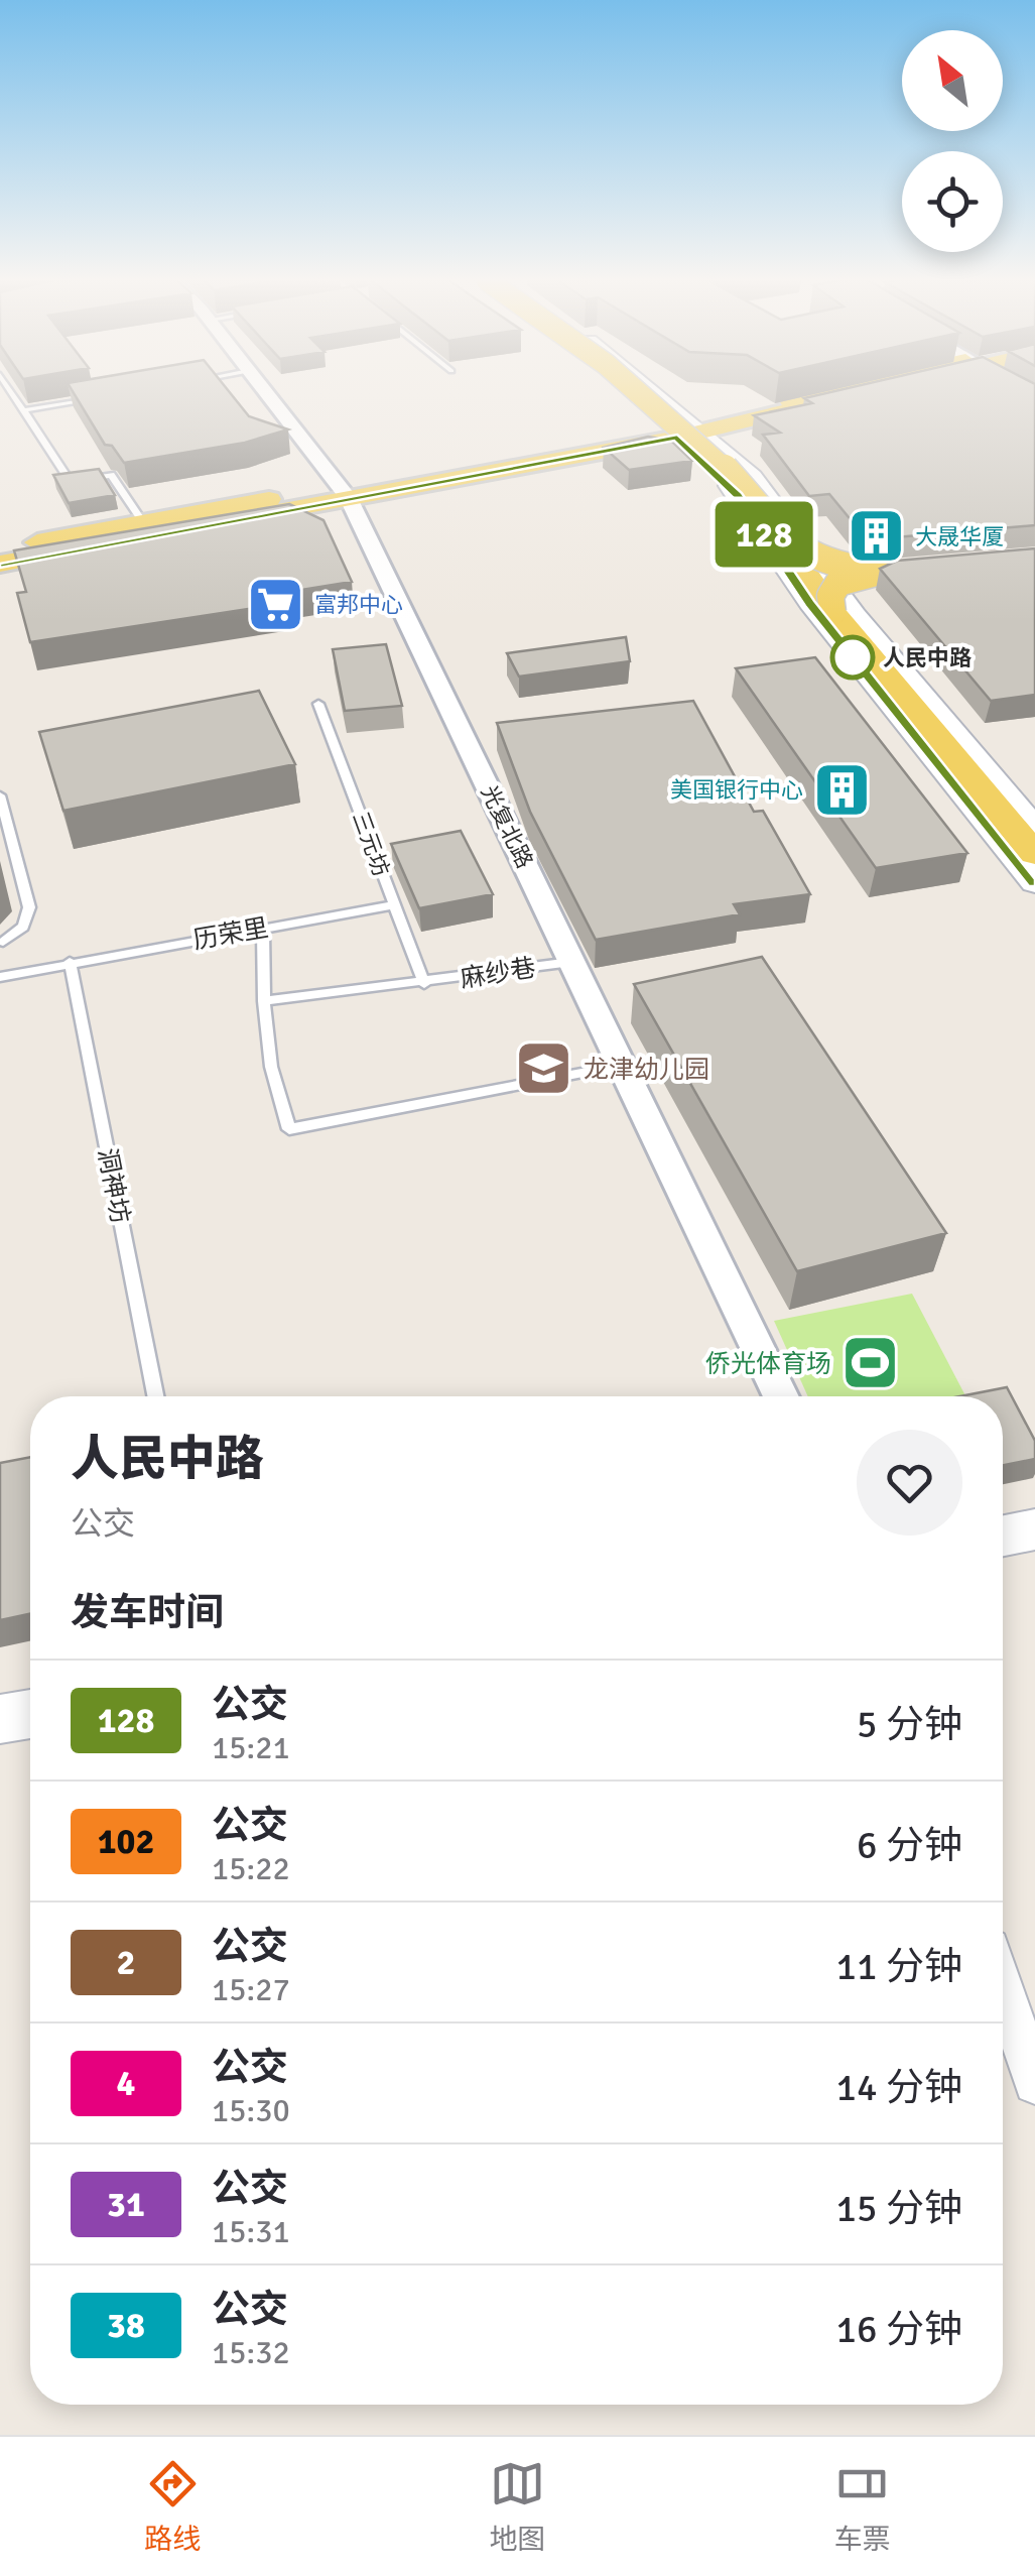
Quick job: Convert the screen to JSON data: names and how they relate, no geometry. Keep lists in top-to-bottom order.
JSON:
{
  "streets": {
    "street": ["光复北路"],
    "lane": [
      "三元坊",
      "历荣里",
      "麻纱巷",
      "洞神坊"
    ]
  },
  "crossings": [
    ["光复北路", "麻纱巷"],
    ["三元坊", "历荣里"],
    ["三元坊", "麻纱巷"],
    ["历荣里", "洞神坊"]
  ],
  "places": {
    "building": ["大晟华厦", "美国银行中心"],
    "supermarket": ["富邦中心"],
    "other": ["人民中路"],
    "school or university": ["龙津幼儿园"],
    "sports": ["侨光体育场"]
  },
  "lines": ["bus line 128"],
  "north": "top left",
  "page": {
    "on_map": "128",
    "heading": [
      ["人民中路", "公交"],
      "发车时间"
    ],
    "list": [
      {
        "mark": "128",
        "name": "公交",
        "note": "15:21",
        "value": "5 分钟"
      },
      {
        "mark": "102",
        "name": "公交",
        "note": "15:22",
        "value": "6 分钟"
      },
      {
        "mark": "2",
        "name": "公交",
        "note": "15:27",
        "value": "11 分钟"
      },
      {
        "mark": "4",
        "name": "公交",
        "note": "15:30",
        "value": "14 分钟"
      },
      {
        "mark": "31",
        "name": "公交",
        "note": "15:31",
        "value": "15 分钟"
      },
      {
        "mark": "38",
        "name": "公交",
        "note": "15:32",
        "value": "16 分钟"
      }
    ],
    "tabs": ["路线", "地图", "车票"]
  }
}
